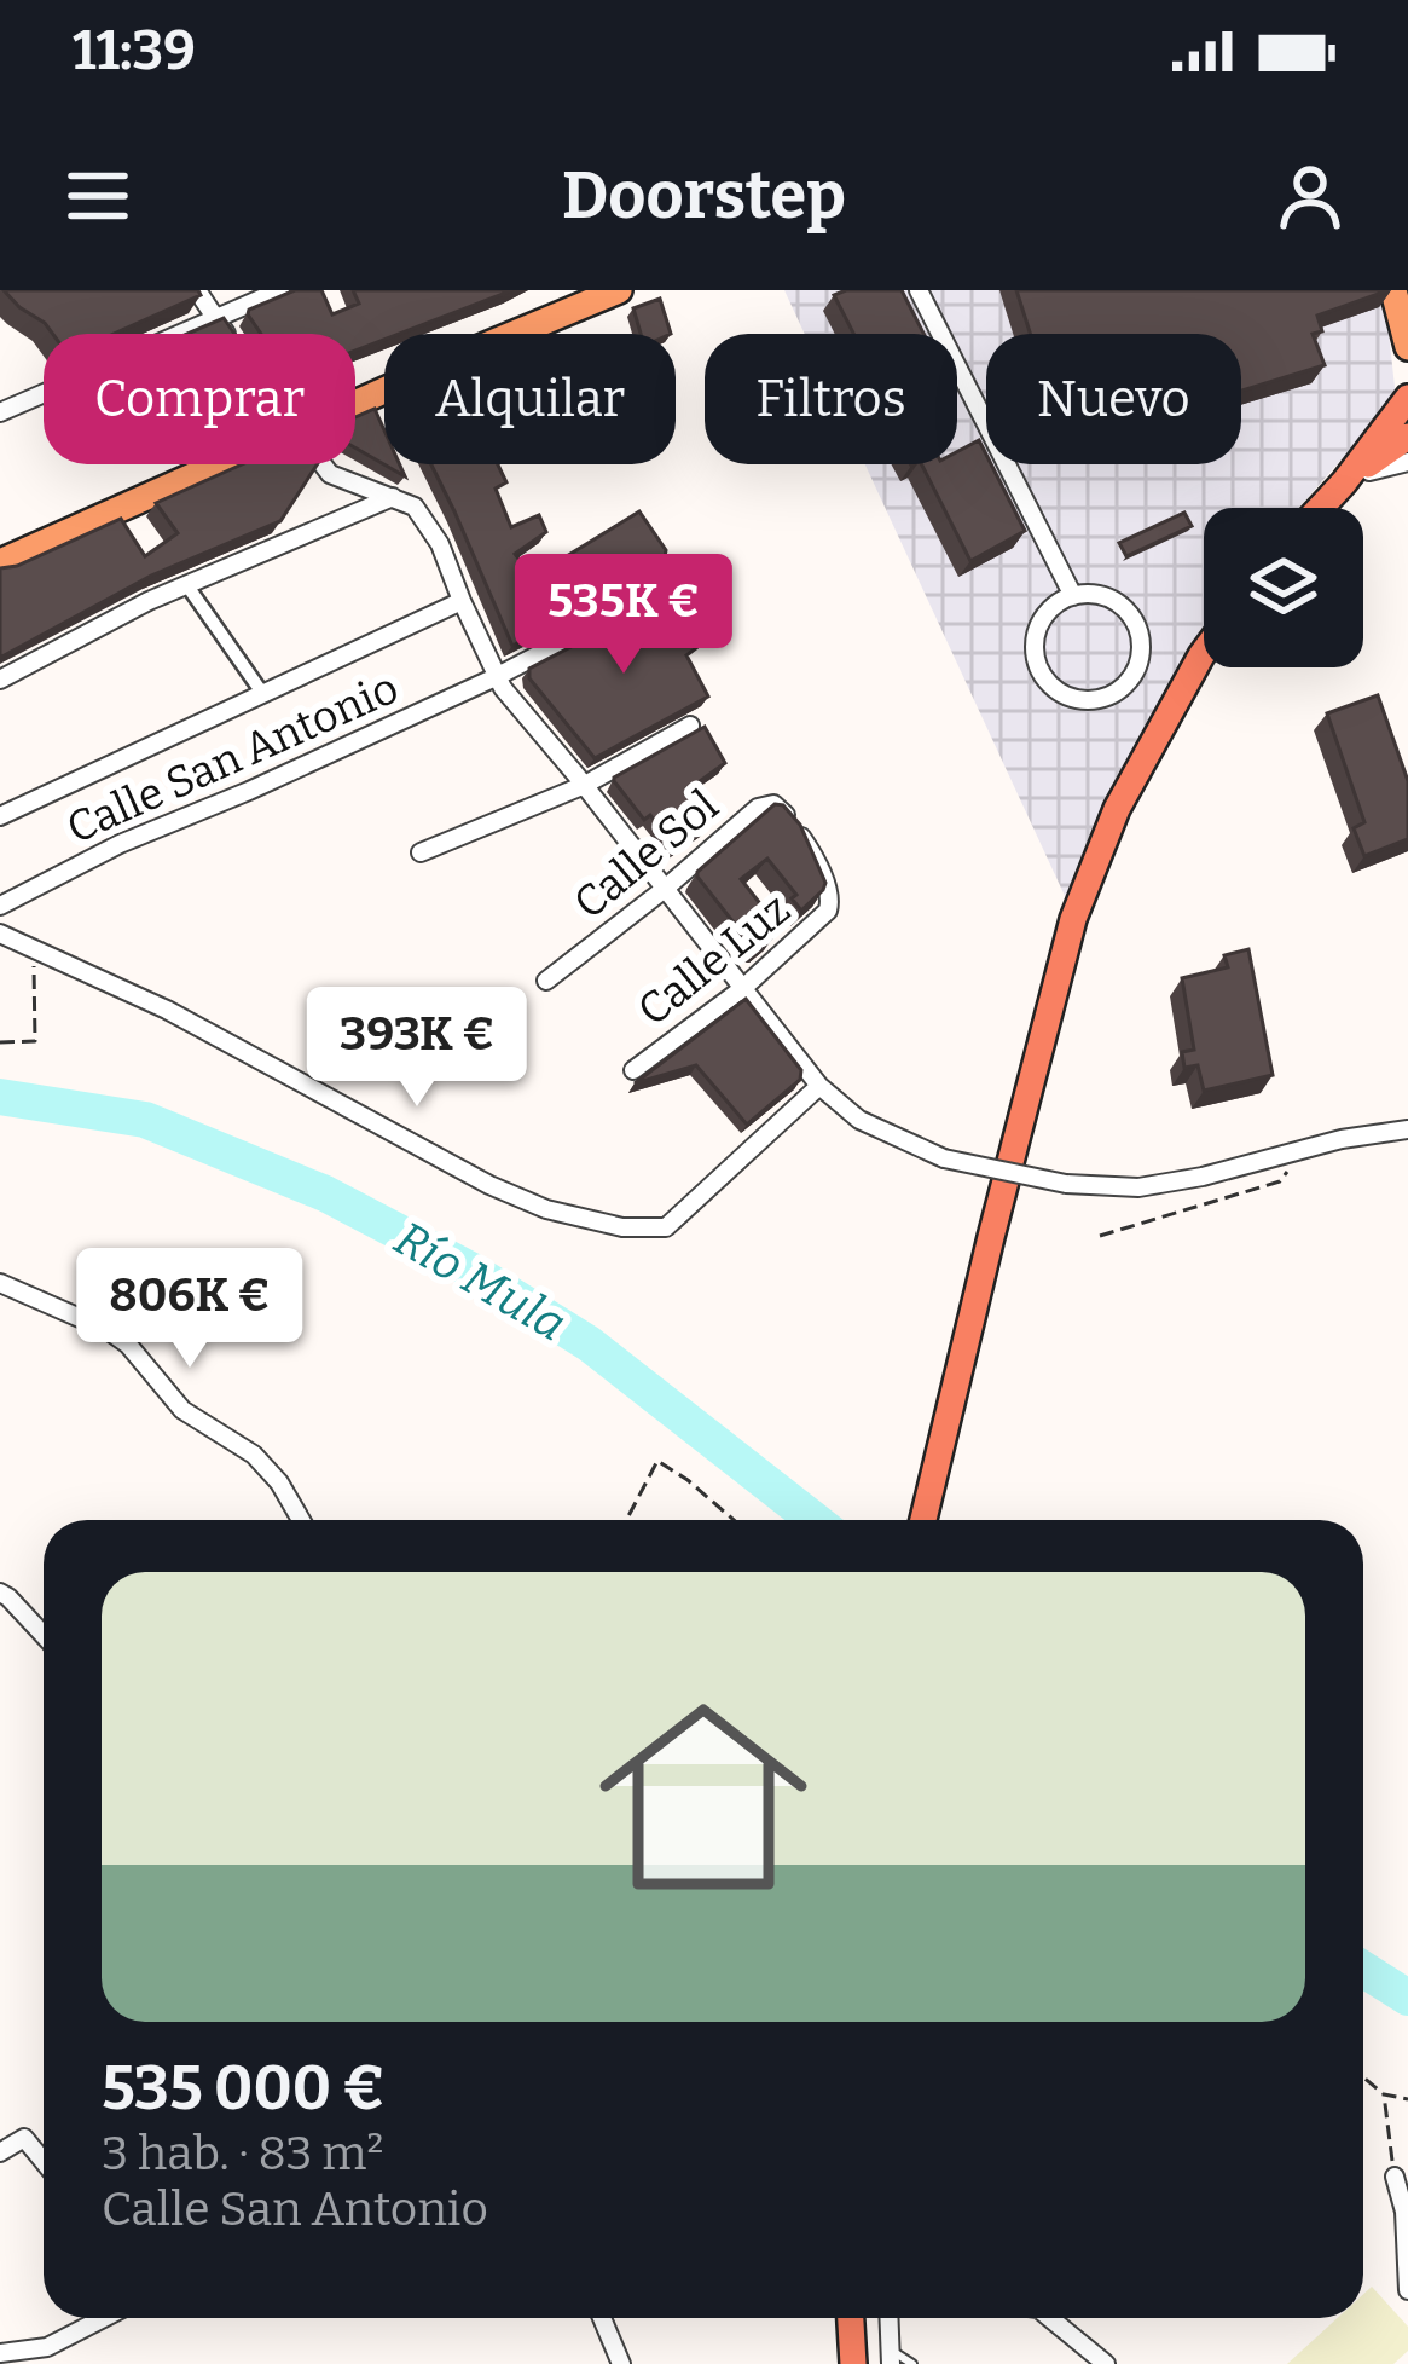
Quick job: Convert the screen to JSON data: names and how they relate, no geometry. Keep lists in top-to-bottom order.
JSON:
{
  "streets": {
    "street": ["Calle San Antonio", "Calle Sol", "Calle Luz"]
  },
  "crossings": [
    ["Calle Sol", "Calle Luz"]
  ],
  "water": ["Río Mula"],
  "page": {
    "status": "11:39",
    "header": "Doorstep",
    "chip": [
      "Comprar",
      "Alquilar",
      "Filtros",
      "Nuevo"
    ],
    "price": ["535K €", "393K €", "806K €"],
    "list": [
      {
        "name": "535 000 €",
        "note": "3 hab. · 83 m² · Calle San Antonio"
      }
    ]
  }
}
